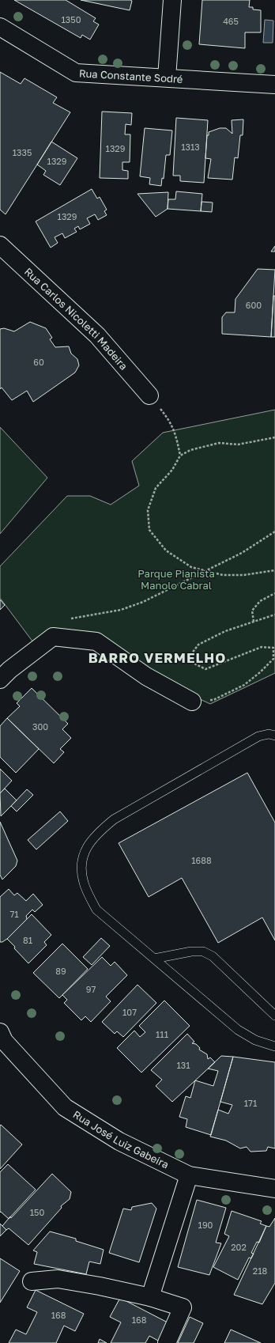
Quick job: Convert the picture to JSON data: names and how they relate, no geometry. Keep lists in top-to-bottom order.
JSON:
{
  "streets": {
    "street": ["Rua Constante Sodré", "Rua Carlos Nicoletti Madeira", "Rua José Luiz Gabeira"]
  },
  "districts": ["BARRO VERMELHO"],
  "parks": ["Parque Pianista Manolo Cabral"],
  "house_numbers": [
    "1350",
    "465",
    "1313",
    "1329",
    "1335",
    "1329",
    "1329",
    "600",
    "60",
    "300",
    "1688",
    "71",
    "81",
    "89",
    "97",
    "107",
    "111",
    "131",
    "171",
    "150",
    "190",
    "202",
    "218",
    "168",
    "168"
  ]
}
